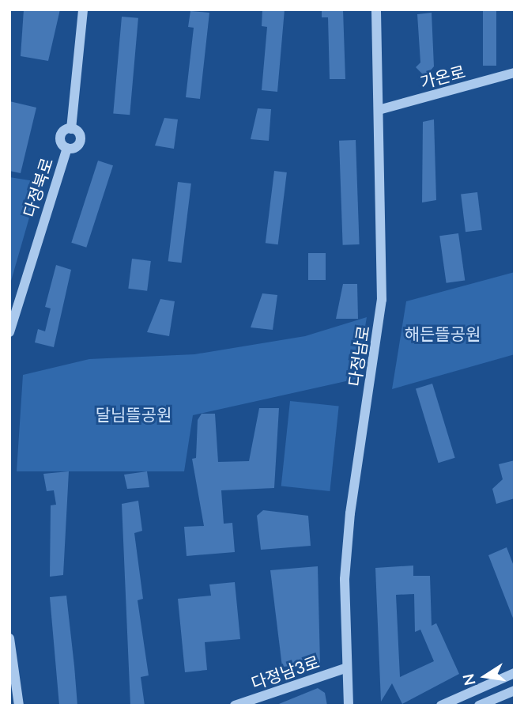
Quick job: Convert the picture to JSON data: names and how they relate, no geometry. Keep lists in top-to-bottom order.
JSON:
{
  "streets": {
    "street": [
      "가온로",
      "다정북로",
      "다정남로",
      "다정남3로"
    ]
  },
  "crossings": [
    ["가온로", "다정남로"],
    ["다정남로", "다정남3로"]
  ],
  "parks": ["해든뜰공원", "달님뜰공원"],
  "north": "left"
}
